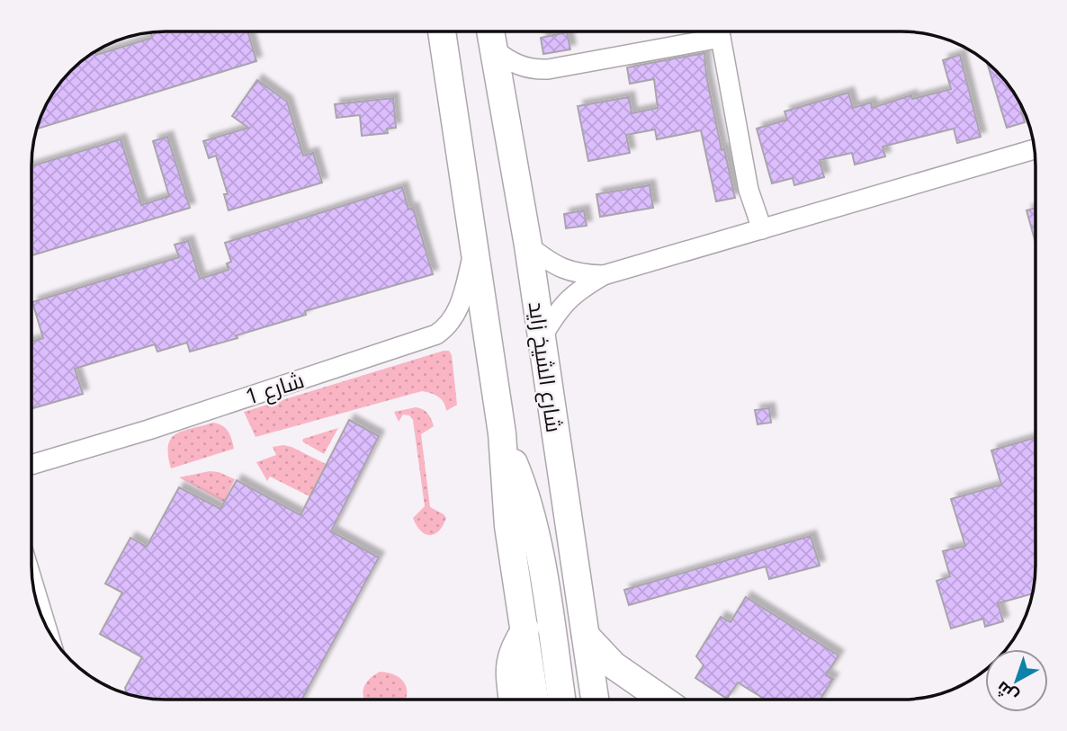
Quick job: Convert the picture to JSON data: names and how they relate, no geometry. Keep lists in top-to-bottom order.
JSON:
{
  "streets": {
    "main road": ["شارع الشيخ زايد"],
    "street": ["شارع 1"]
  },
  "north": "bottom left"
}
